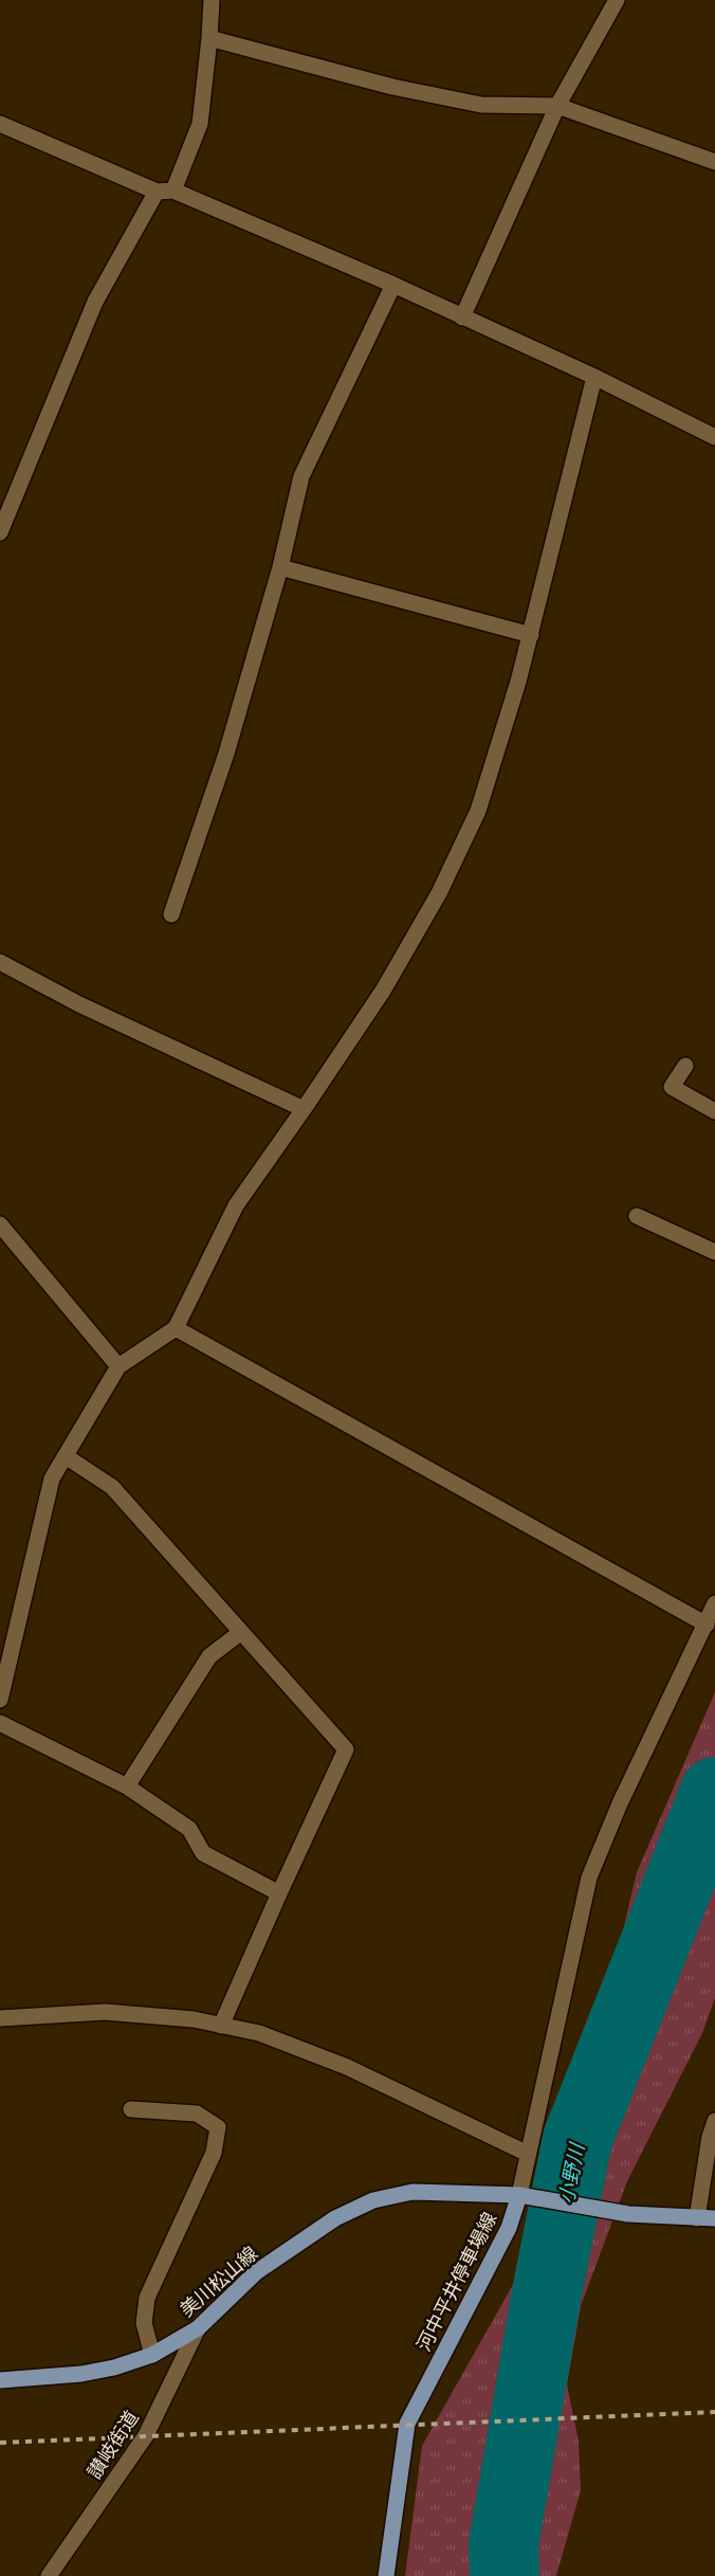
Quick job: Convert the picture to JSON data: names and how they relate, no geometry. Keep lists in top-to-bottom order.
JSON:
{
  "streets": {
    "main road": ["美川松山線", "河中平井停車場線"],
    "street": ["讃岐街道"]
  },
  "crossings": [
    ["美川松山線", "河中平井停車場線"],
    ["美川松山線", "讃岐街道"]
  ],
  "water": ["小野川"]
}
